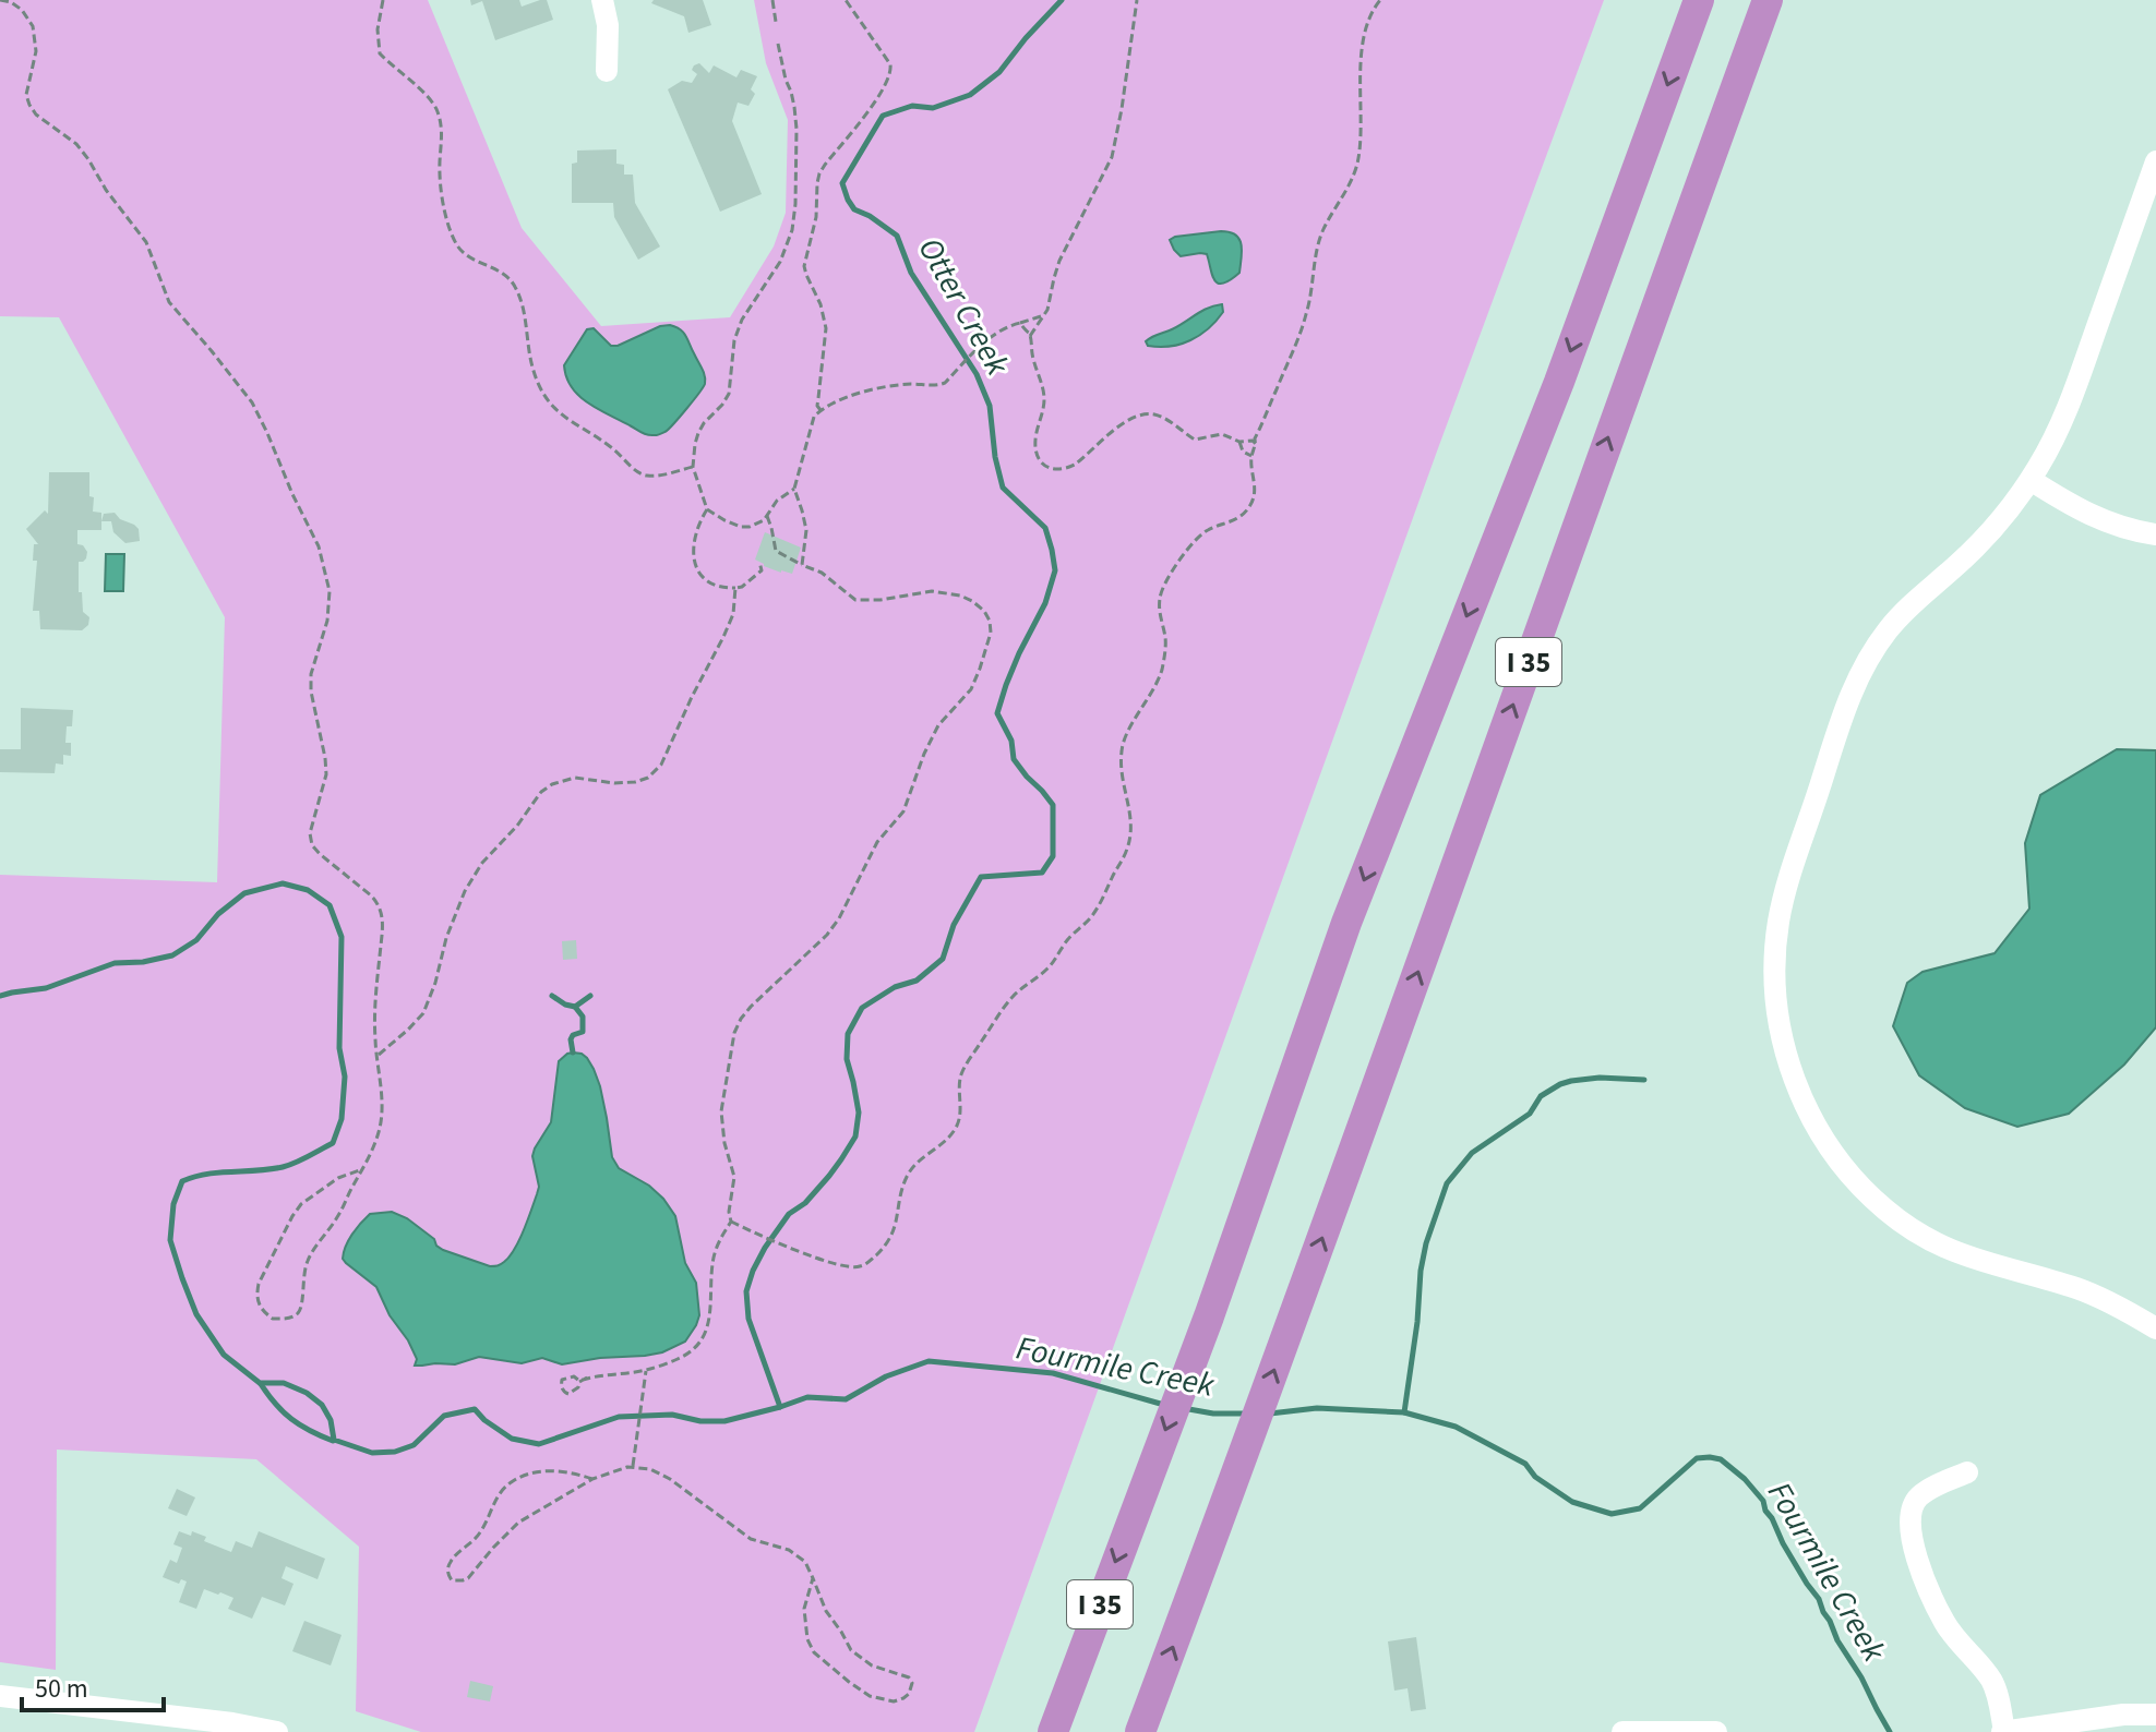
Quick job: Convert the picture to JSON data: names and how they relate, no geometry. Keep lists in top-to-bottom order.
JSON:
{
  "streets": {
    "highway": ["I 35"]
  },
  "water": ["Otter Creek", "Fourmile Creek"],
  "scale_bar": "50 m"
}
